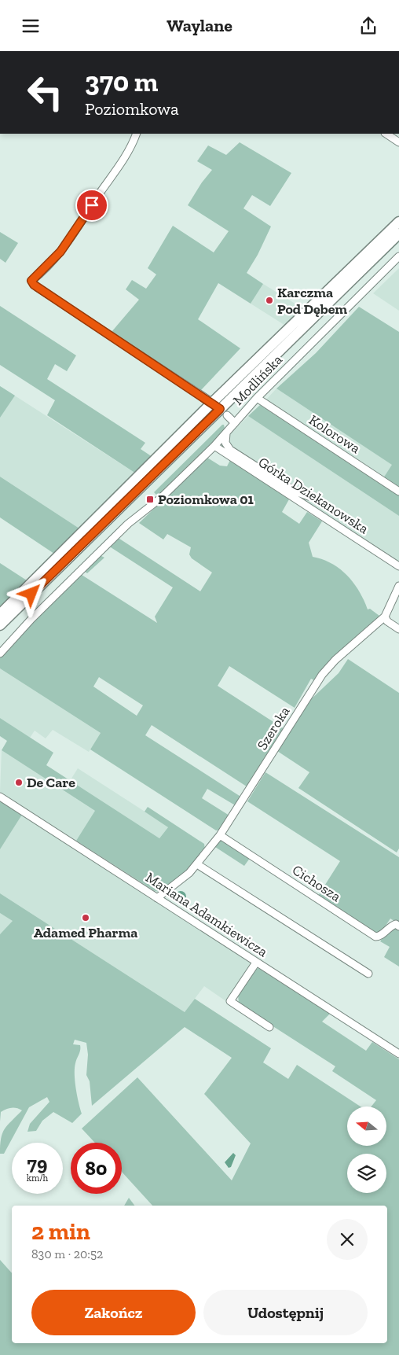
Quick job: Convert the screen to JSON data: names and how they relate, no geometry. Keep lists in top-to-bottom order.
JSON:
{
  "streets": {
    "street": [
      "Modlińska",
      "Kolorowa",
      "Górka Dziekanowska",
      "Szeroka",
      "Cichosza",
      "Mariana Adamkiewicza"
    ]
  },
  "crossings": [
    ["Modlińska", "Kolorowa"],
    ["Modlińska", "Górka Dziekanowska"],
    ["Szeroka", "Cichosza"],
    ["Szeroka", "Mariana Adamkiewicza"]
  ],
  "places": {
    "other": ["Karczma Pod Dębem", "De Care", "Adamed Pharma"],
    "transit": ["Poziomkowa 01"]
  },
  "north": "left",
  "page": {
    "header": "Waylane",
    "turn": ["370 m", "Poziomkowa"],
    "speed": "79 km/h",
    "limit": "80",
    "heading": ["2 min", "830 m · 20:52"],
    "buttons": ["Zakończ", "Udostępnij"]
  }
}
